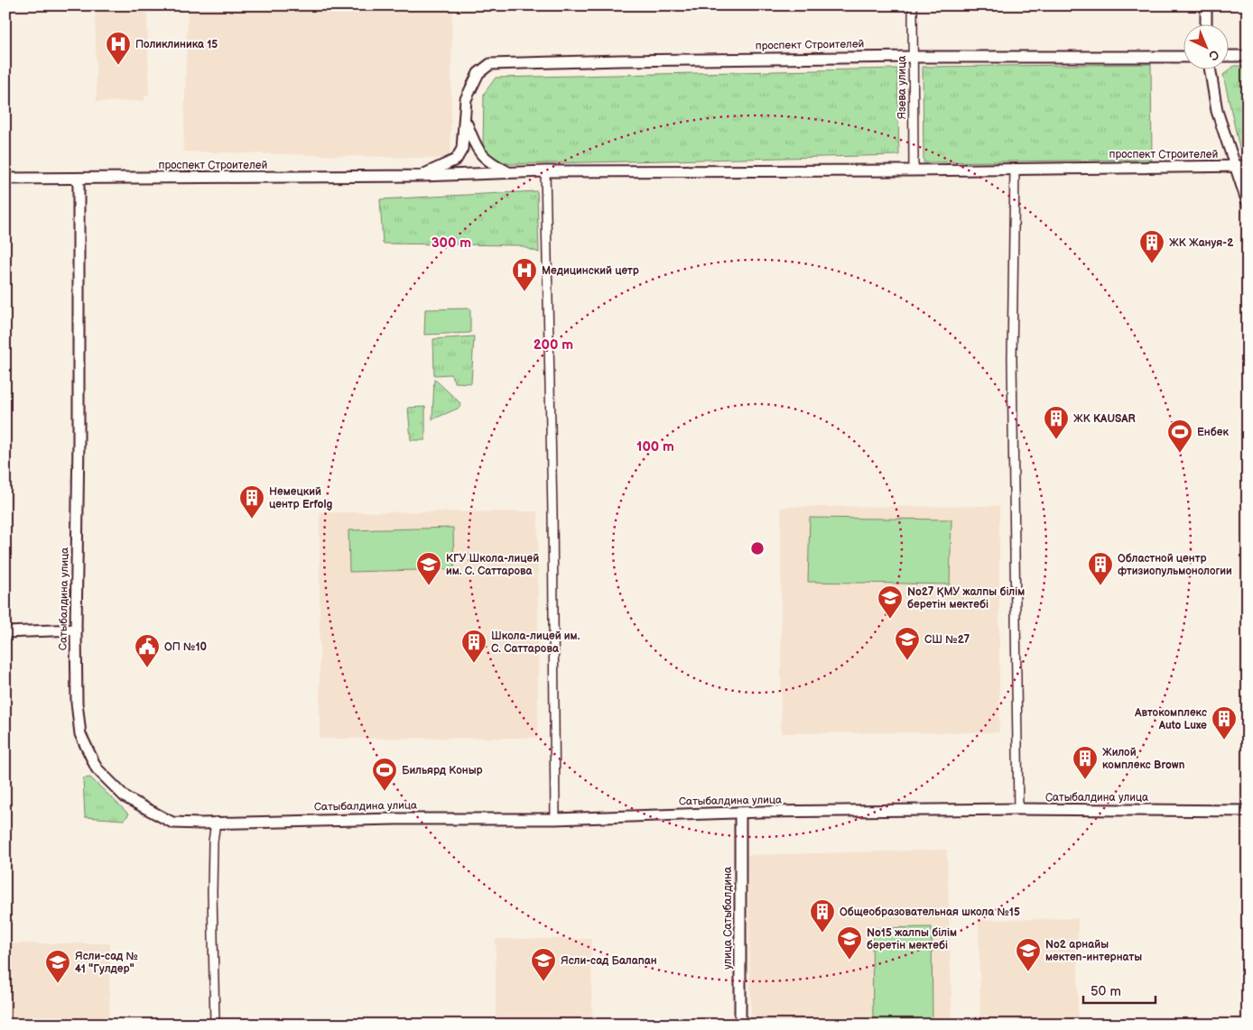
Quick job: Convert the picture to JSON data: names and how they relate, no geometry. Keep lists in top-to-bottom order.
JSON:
{
  "streets": {
    "main road": ["проспект Строителей", "Сатыбалдина улица", "улица Сатыбалдина"],
    "street": ["Язева улица"]
  },
  "crossings": [
    ["проспект Строителей", "Язева улица"],
    ["проспект Строителей", "Сатыбалдина улица"],
    ["Сатыбалдина улица", "улица Сатыбалдина"]
  ],
  "places": {
    "hospital": ["Поликлиника 15", "Медицинский цетр"],
    "building": [
      "ЖК Жануя-2",
      "ЖК KAUSAR",
      "Немецкий центр Erfolg",
      "Областной центр фтизиопульмонологии",
      "Школа-лицей им. С. Саттарова",
      "Автокомплекс Auto Luxe",
      "Жилой комплекс Brown",
      "Общеобразовательная школа №15"
    ],
    "sports": ["Енбек", "Бильярд Коныр"],
    "school or university": [
      "КГУ Школа-лицей им. С. Саттарова",
      "No27 ҚМУ жалпы білім беретін мектебі",
      "СШ №27",
      "No15 жалпы білім беретін мектебі",
      "No2 арнайы мектеп-интернаты",
      "Ясли-сад Балапан",
      "Ясли-сад № 41 \"Гулдер\""
    ],
    "public building": ["ОП №10"]
  },
  "scale_bar": "50 m",
  "north": "bottom right",
  "rings": ["300 m", "200 m", "100 m"]
}
